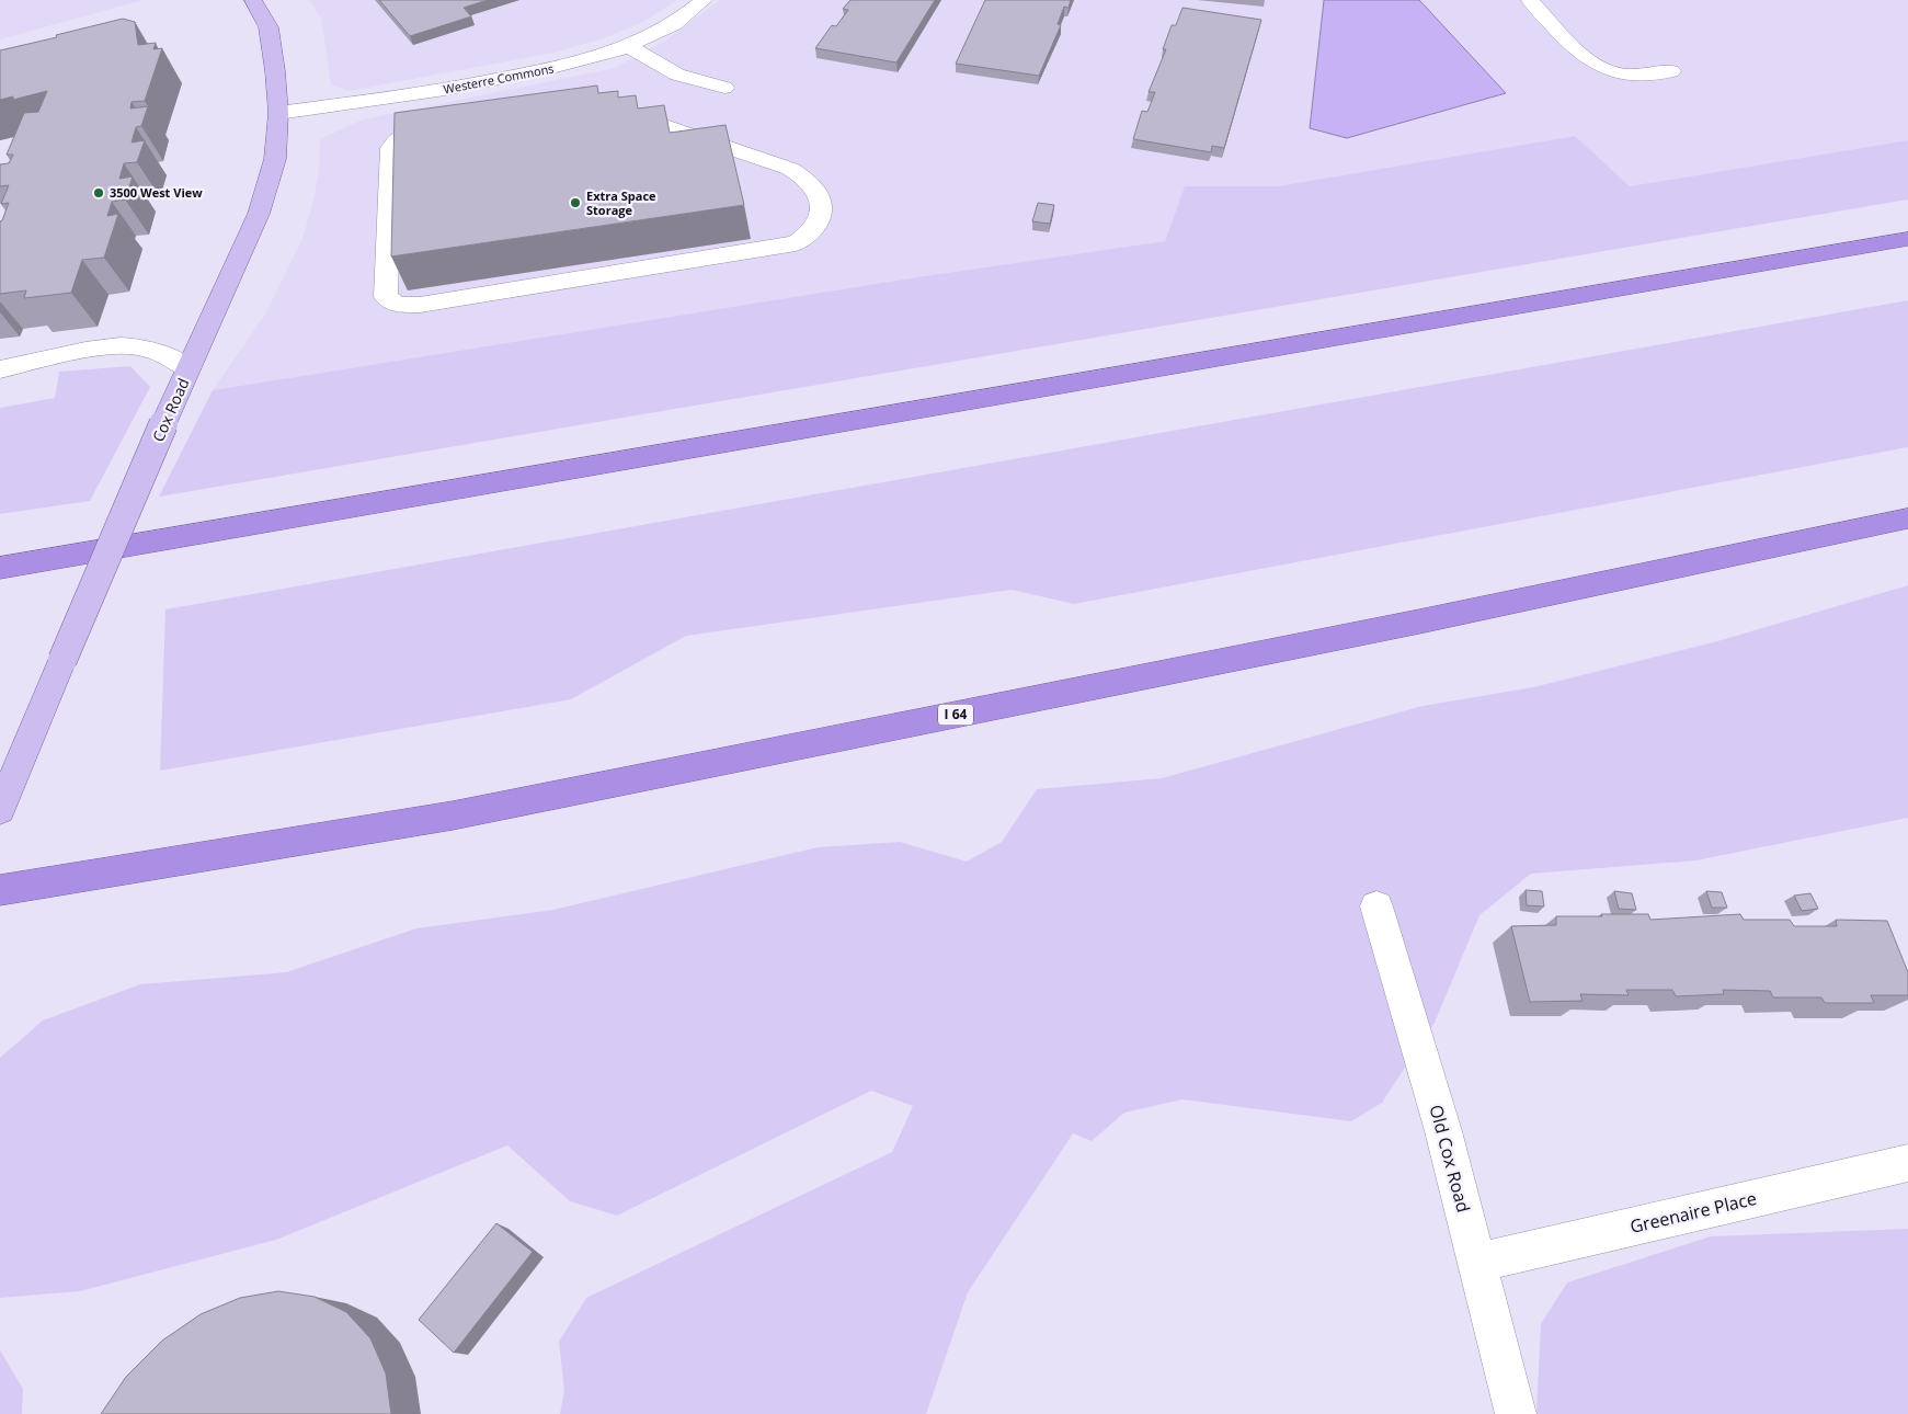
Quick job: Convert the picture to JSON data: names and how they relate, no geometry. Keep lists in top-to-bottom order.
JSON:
{
  "streets": {
    "highway": ["I 64"],
    "main road": ["Cox Road"],
    "street": ["Westerre Commons", "Old Cox Road", "Greenaire Place"]
  },
  "crossings": [
    ["Westerre Commons", "Cox Road"],
    ["Old Cox Road", "Greenaire Place"]
  ],
  "places": ["3500 West View", "Extra Space Storage"]
}
